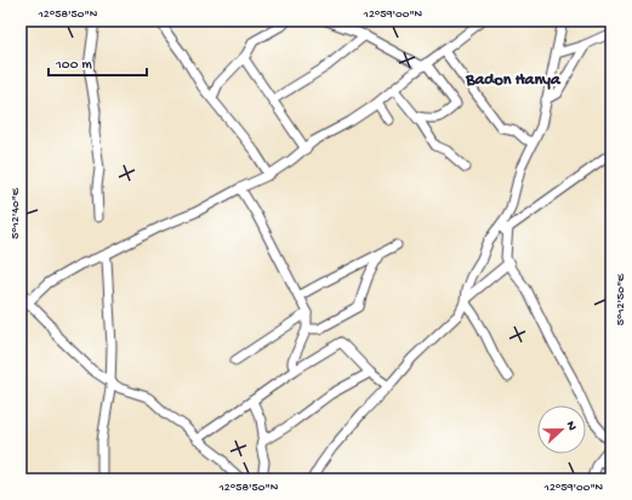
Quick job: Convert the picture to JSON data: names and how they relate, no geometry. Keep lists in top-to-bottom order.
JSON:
{
  "districts": ["Badon Hanya"],
  "scale_bar": "100 m",
  "north": "right",
  "coordinates": [
    "12°58'50\"N",
    "12°59'00\"N",
    "5°12'40\"E",
    "5°12'50\"E"
  ]
}
